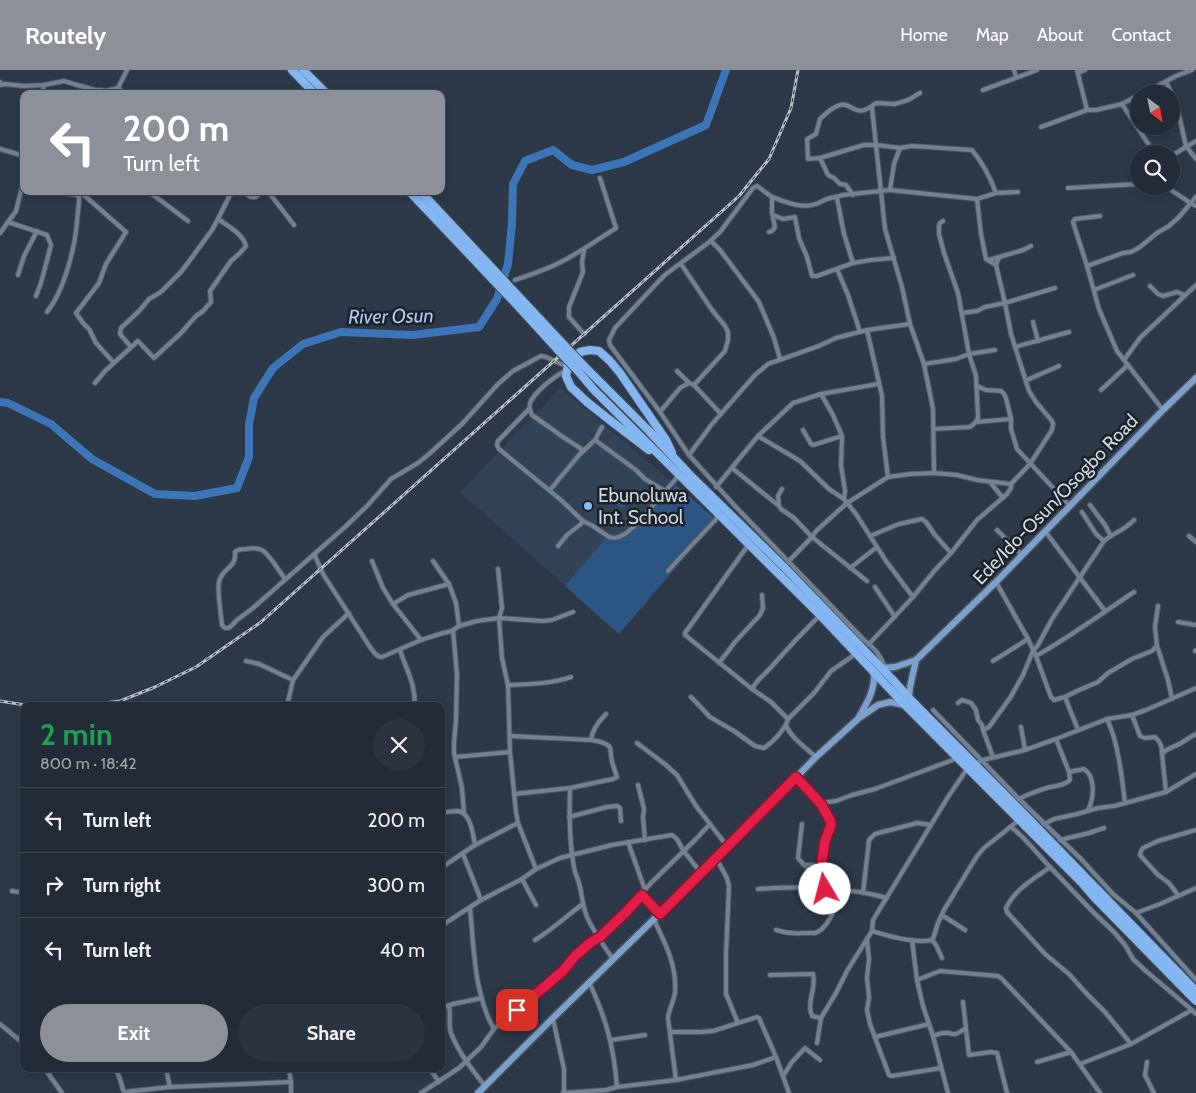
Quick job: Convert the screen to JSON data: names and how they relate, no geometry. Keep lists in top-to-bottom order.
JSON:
{
  "streets": {
    "main road": ["Ede/Ido-Osun/Osogbo Road"]
  },
  "water": ["River Osun"],
  "places": ["Ebunoluwa Int. School"],
  "north": "bottom right",
  "page": {
    "header": "Routely",
    "nav": [
      "Home",
      "Map",
      "About",
      "Contact"
    ],
    "turn": ["200 m", "Turn left"],
    "heading": ["2 min", "800 m · 18:42"],
    "list": [
      {
        "name": "Turn left",
        "value": "200 m"
      },
      {
        "name": "Turn right",
        "value": "300 m"
      },
      {
        "name": "Turn left",
        "value": "40 m"
      }
    ],
    "buttons": ["Exit", "Share"]
  }
}
